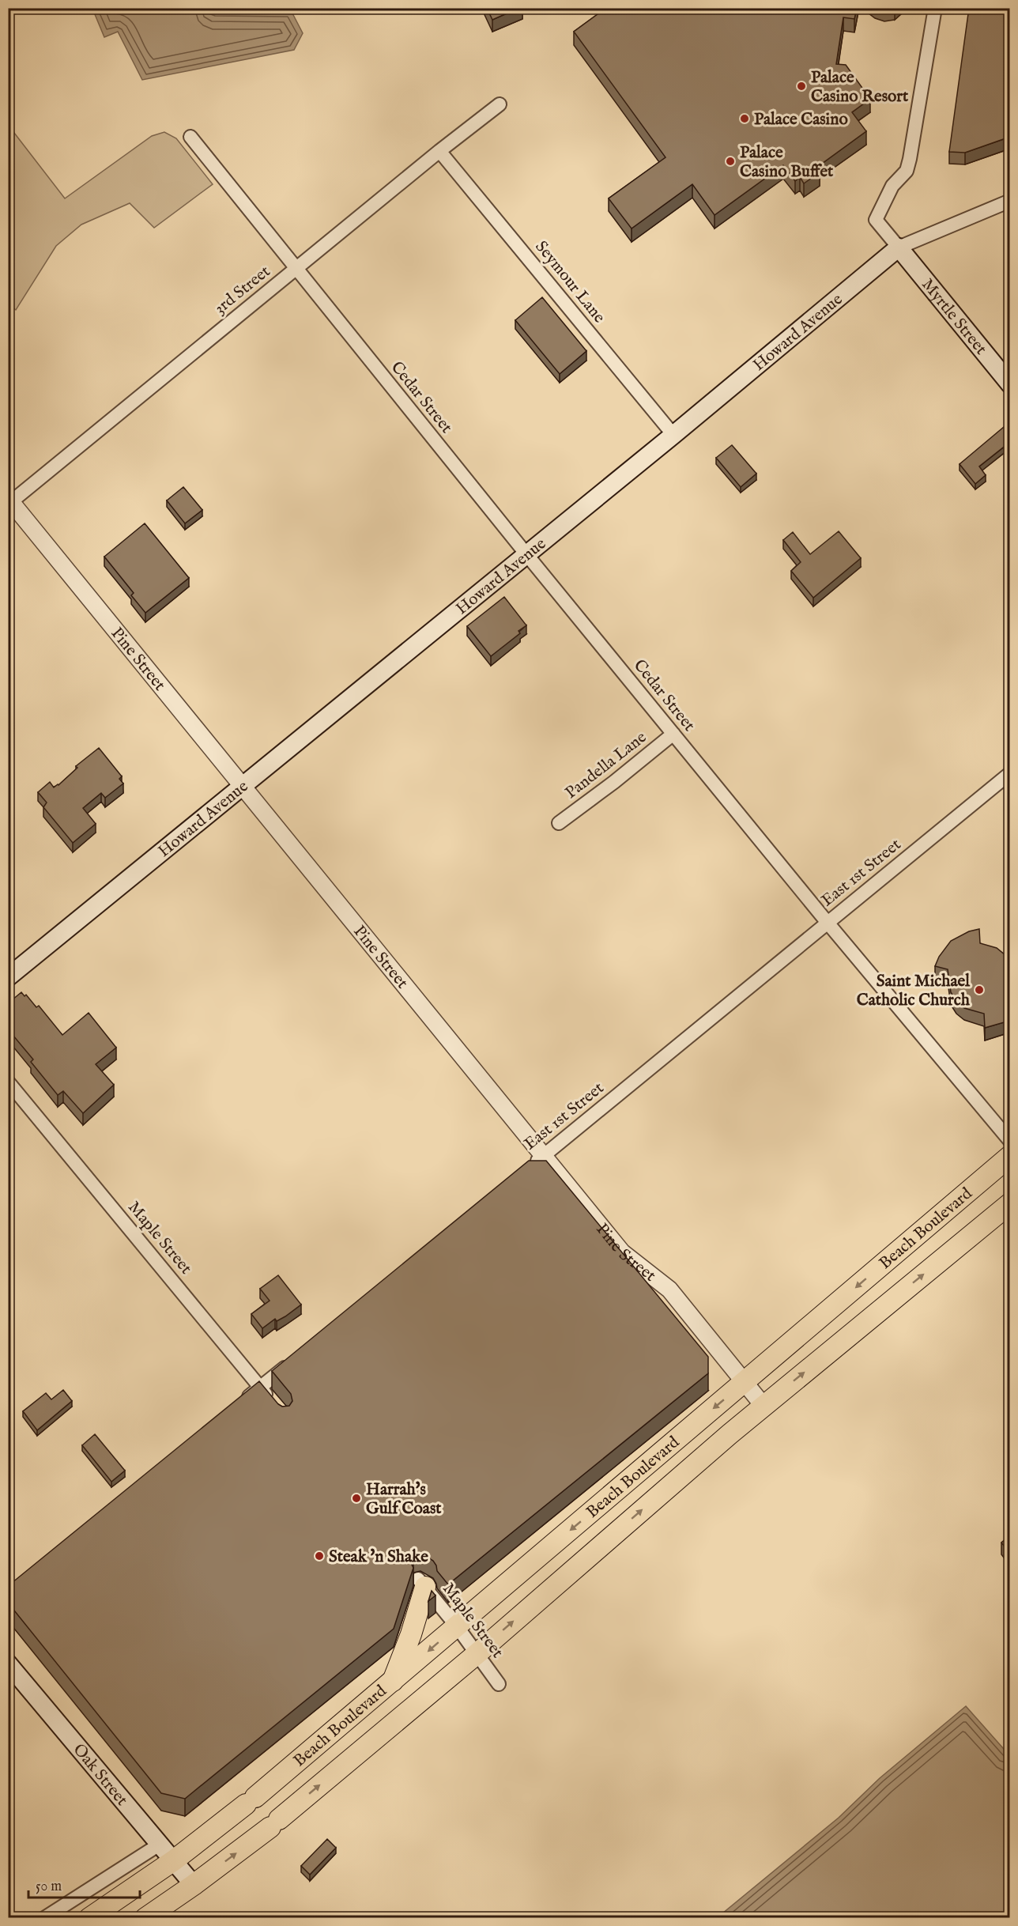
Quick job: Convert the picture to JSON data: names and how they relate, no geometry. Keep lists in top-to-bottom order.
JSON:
{
  "streets": {
    "main road": [
      "Myrtle Street",
      "Howard Avenue",
      "Beach Boulevard",
      "Oak Street"
    ],
    "street": [
      "Seymour Lane",
      "3rd Street",
      "Cedar Street",
      "Pine Street",
      "Pandella Lane",
      "East 1st Street",
      "Maple Street"
    ]
  },
  "crossings": [
    ["Seymour Lane", "3rd Street"],
    ["Seymour Lane", "Howard Avenue"],
    ["3rd Street", "Cedar Street"],
    ["3rd Street", "Pine Street"],
    ["Myrtle Street", "Howard Avenue"],
    ["Howard Avenue", "Cedar Street"],
    ["Howard Avenue", "Pine Street"],
    ["Cedar Street", "Pandella Lane"],
    ["Cedar Street", "East 1st Street"],
    ["Pine Street", "East 1st Street"],
    ["Pine Street", "Beach Boulevard"],
    ["Beach Boulevard", "Maple Street"],
    ["Beach Boulevard", "Oak Street"]
  ],
  "places": [
    "Palace Casino Resort",
    "Palace Casino",
    "Palace Casino Buffet",
    "Saint Michael Catholic Church",
    "Harrah's Gulf Coast",
    "Steak 'n Shake"
  ],
  "scale_bar": "50 m"
}
